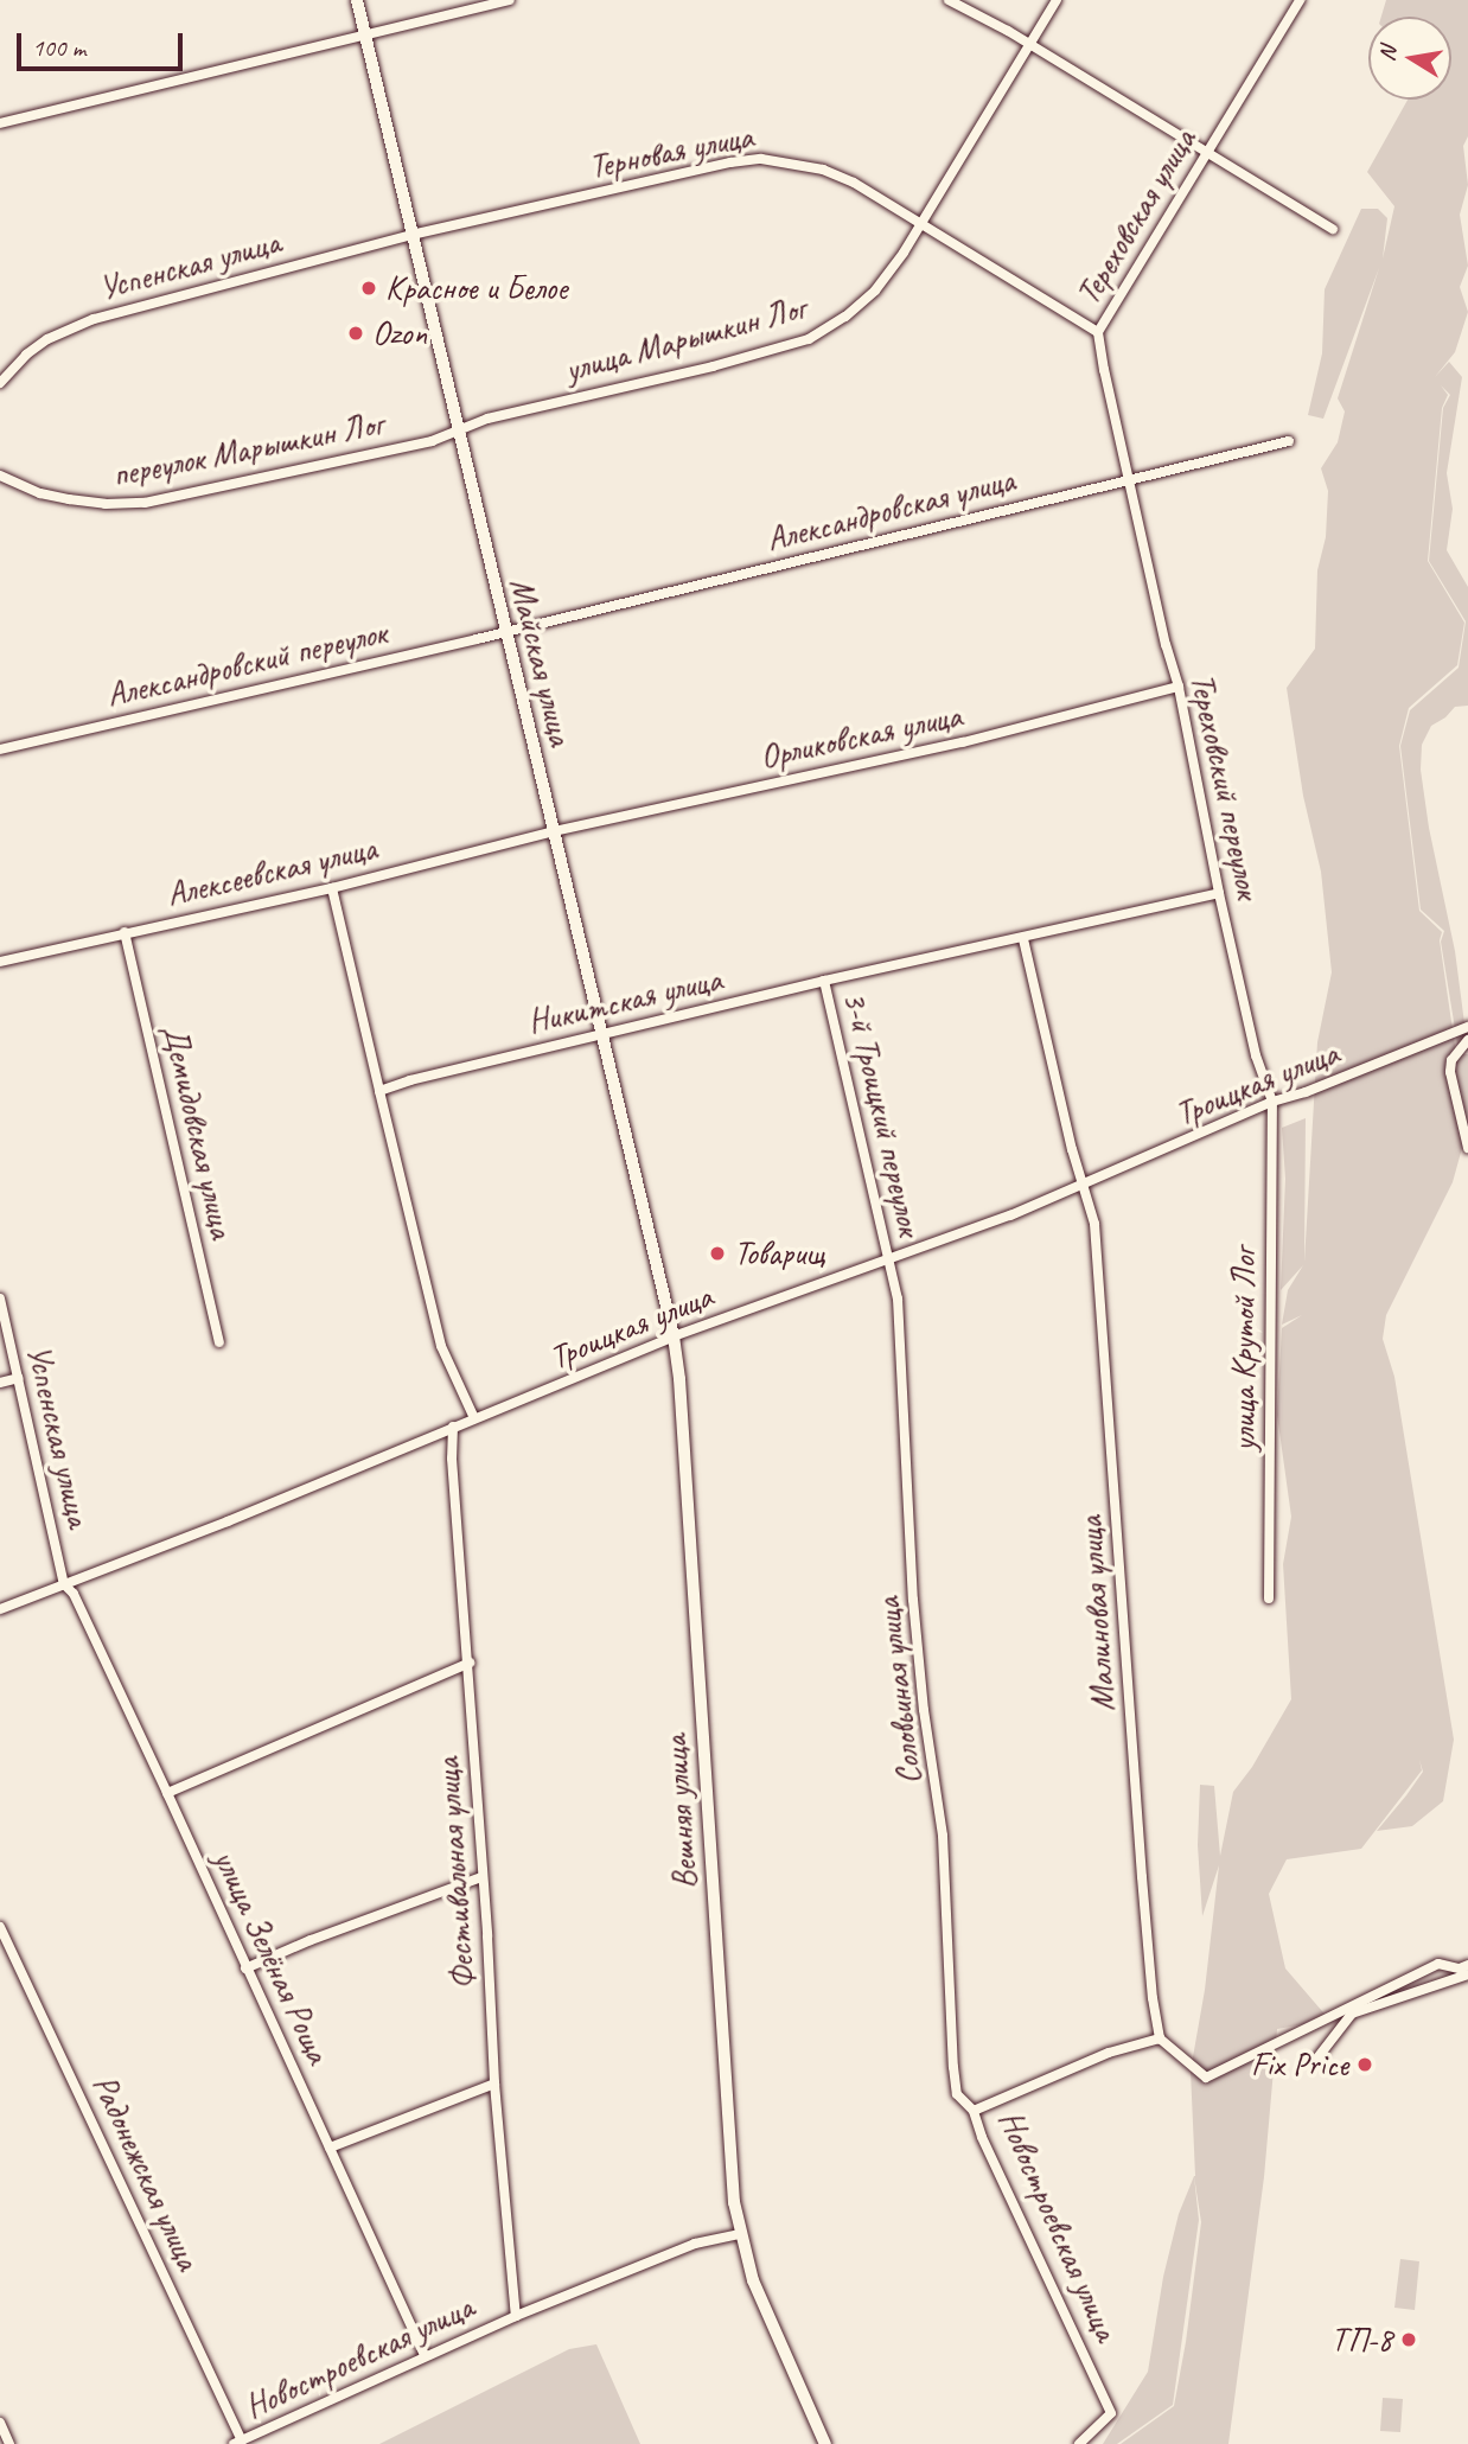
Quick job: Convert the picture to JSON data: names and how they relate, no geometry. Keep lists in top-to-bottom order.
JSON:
{
  "streets": {
    "street": [
      "Терновая улица",
      "Тереховская улица",
      "Успенская улица",
      "улица Марышкин Лог",
      "переулок Марышкин Лог",
      "Александровская улица",
      "Майская улица",
      "Александровский переулок",
      "Орликовская улица",
      "Тереховский переулок",
      "Алексеевская улица",
      "Никитская улица",
      "Троицкая улица",
      "3-й Троицкий переулок",
      "Демидовская улица",
      "улица Крутой Лог",
      "Малиновая улица",
      "Соловьиная улица",
      "Вешняя улица",
      "Фестивальная улица",
      "улица Зелёная Роща",
      "Радонежская улица",
      "Новостроевская улица"
    ]
  },
  "crossings": [
    ["Терновая улица", "Тереховская улица"],
    ["Терновая улица", "Успенская улица"],
    ["Терновая улица", "улица Марышкин Лог"],
    ["Терновая улица", "Майская улица"],
    ["Тереховская улица", "Александровская улица"],
    ["Тереховская улица", "Тереховский переулок"],
    ["Успенская улица", "Майская улица"],
    ["Успенская улица", "Троицкая улица"],
    ["Успенская улица", "улица Зелёная Роща"],
    ["улица Марышкин Лог", "переулок Марышкин Лог"],
    ["улица Марышкин Лог", "Майская улица"],
    ["переулок Марышкин Лог", "Майская улица"],
    ["Александровская улица", "Майская улица"],
    ["Александровская улица", "Александровский переулок"],
    ["Александровская улица", "Тереховский переулок"],
    ["Майская улица", "Александровский переулок"],
    ["Майская улица", "Орликовская улица"],
    ["Майская улица", "Алексеевская улица"],
    ["Майская улица", "Никитская улица"],
    ["Майская улица", "Троицкая улица"],
    ["Майская улица", "Вешняя улица"],
    ["Орликовская улица", "Тереховский переулок"],
    ["Орликовская улица", "Алексеевская улица"],
    ["Тереховский переулок", "Никитская улица"],
    ["Тереховский переулок", "Троицкая улица"],
    ["Тереховский переулок", "улица Крутой Лог"],
    ["Алексеевская улица", "Демидовская улица"],
    ["Никитская улица", "3-й Троицкий переулок"],
    ["Никитская улица", "Малиновая улица"],
    ["Троицкая улица", "3-й Троицкий переулок"],
    ["Троицкая улица", "улица Крутой Лог"],
    ["Троицкая улица", "Малиновая улица"],
    ["Троицкая улица", "Соловьиная улица"],
    ["Троицкая улица", "Вешняя улица"],
    ["Троицкая улица", "Фестивальная улица"],
    ["Троицкая улица", "улица Зелёная Роща"],
    ["3-й Троицкий переулок", "Соловьиная улица"],
    ["Малиновая улица", "Новостроевская улица"],
    ["Соловьиная улица", "Новостроевская улица"],
    ["Вешняя улица", "Новостроевская улица"],
    ["Фестивальная улица", "Новостроевская улица"],
    ["улица Зелёная Роща", "Новостроевская улица"],
    ["Радонежская улица", "Новостроевская улица"]
  ],
  "places": [
    "Красное и Белое",
    "Ozon",
    "Товарищ",
    "Fix Price",
    "ТП-8"
  ],
  "scale_bar": "100 m",
  "north": "left"
}
